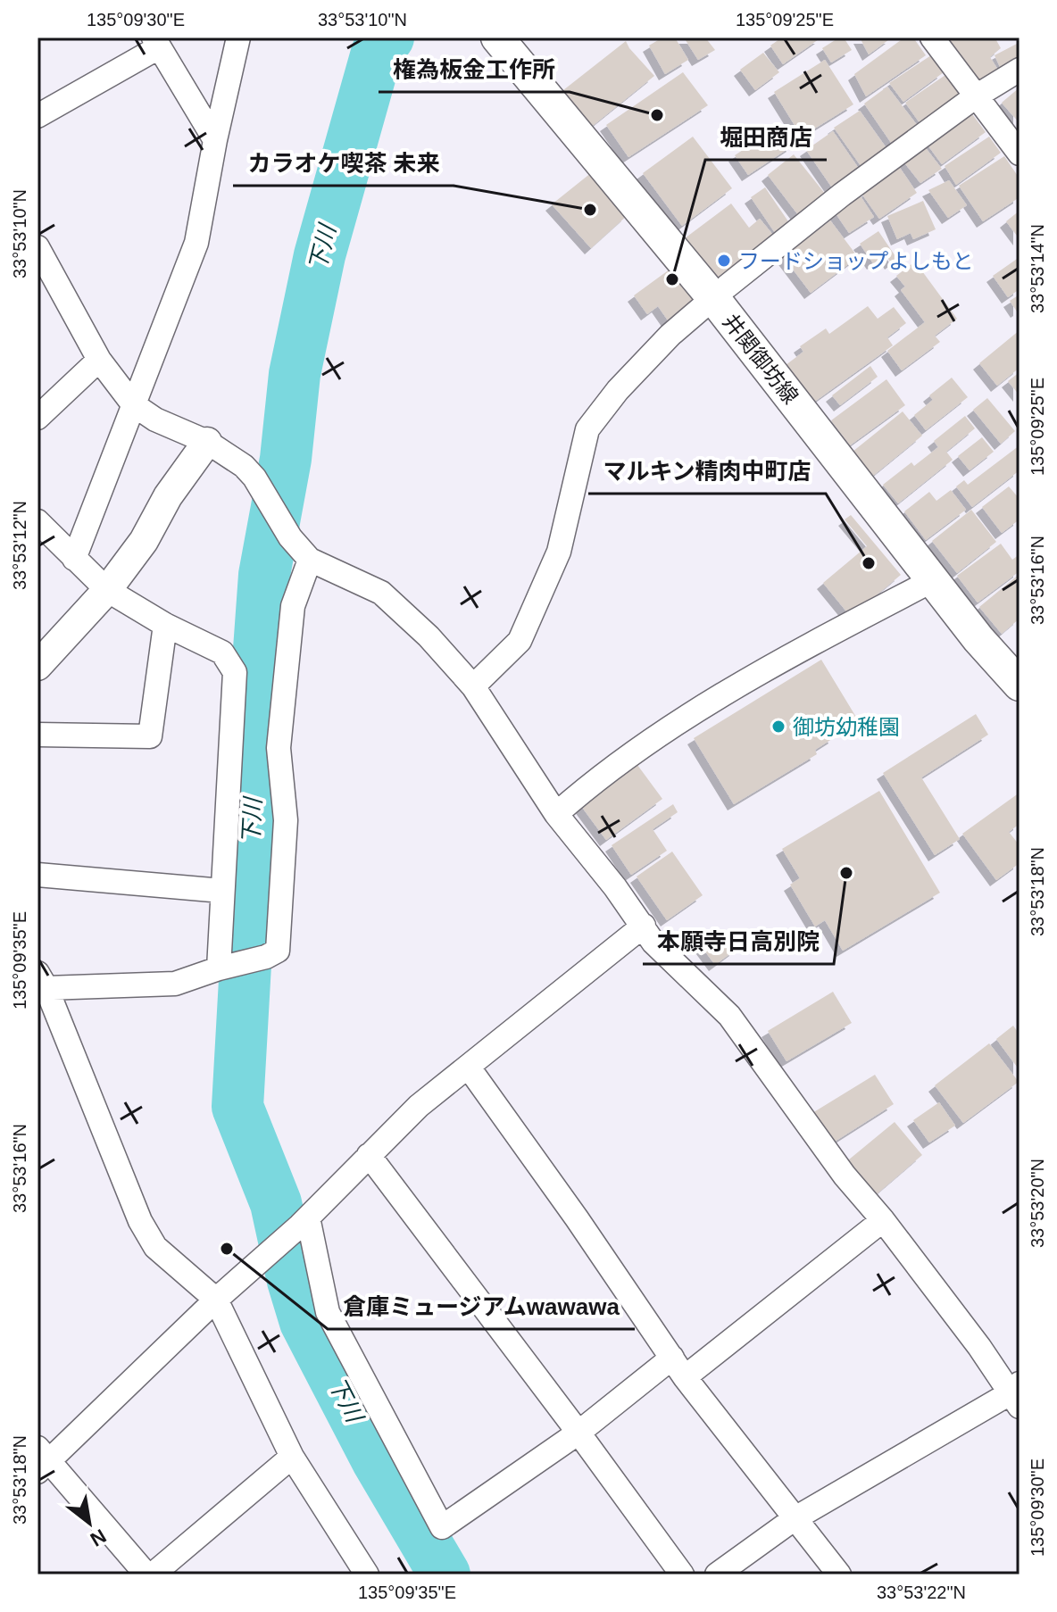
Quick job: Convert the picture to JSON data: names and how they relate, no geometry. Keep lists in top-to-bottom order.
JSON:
{
  "streets": {
    "main road": ["井関御坊線"]
  },
  "water": ["下川"],
  "places": [
    "権為板金工作所",
    "カラオケ喫茶 未来",
    "フードショップよしもと",
    "堀田商店",
    "マルキン精肉中町店",
    "御坊幼稚園",
    "本願寺日高別院",
    "倉庫ミュージアムwawawa"
  ],
  "north": "bottom right",
  "coordinates": [
    "135°09'30\"E",
    "33°53'10\"N",
    "135°09'25\"E",
    "33°53'14\"N",
    "33°53'12\"N",
    "33°53'16\"N",
    "33°53'18\"N",
    "135°09'35\"E",
    "33°53'20\"N",
    "33°53'22\"N"
  ]
}
